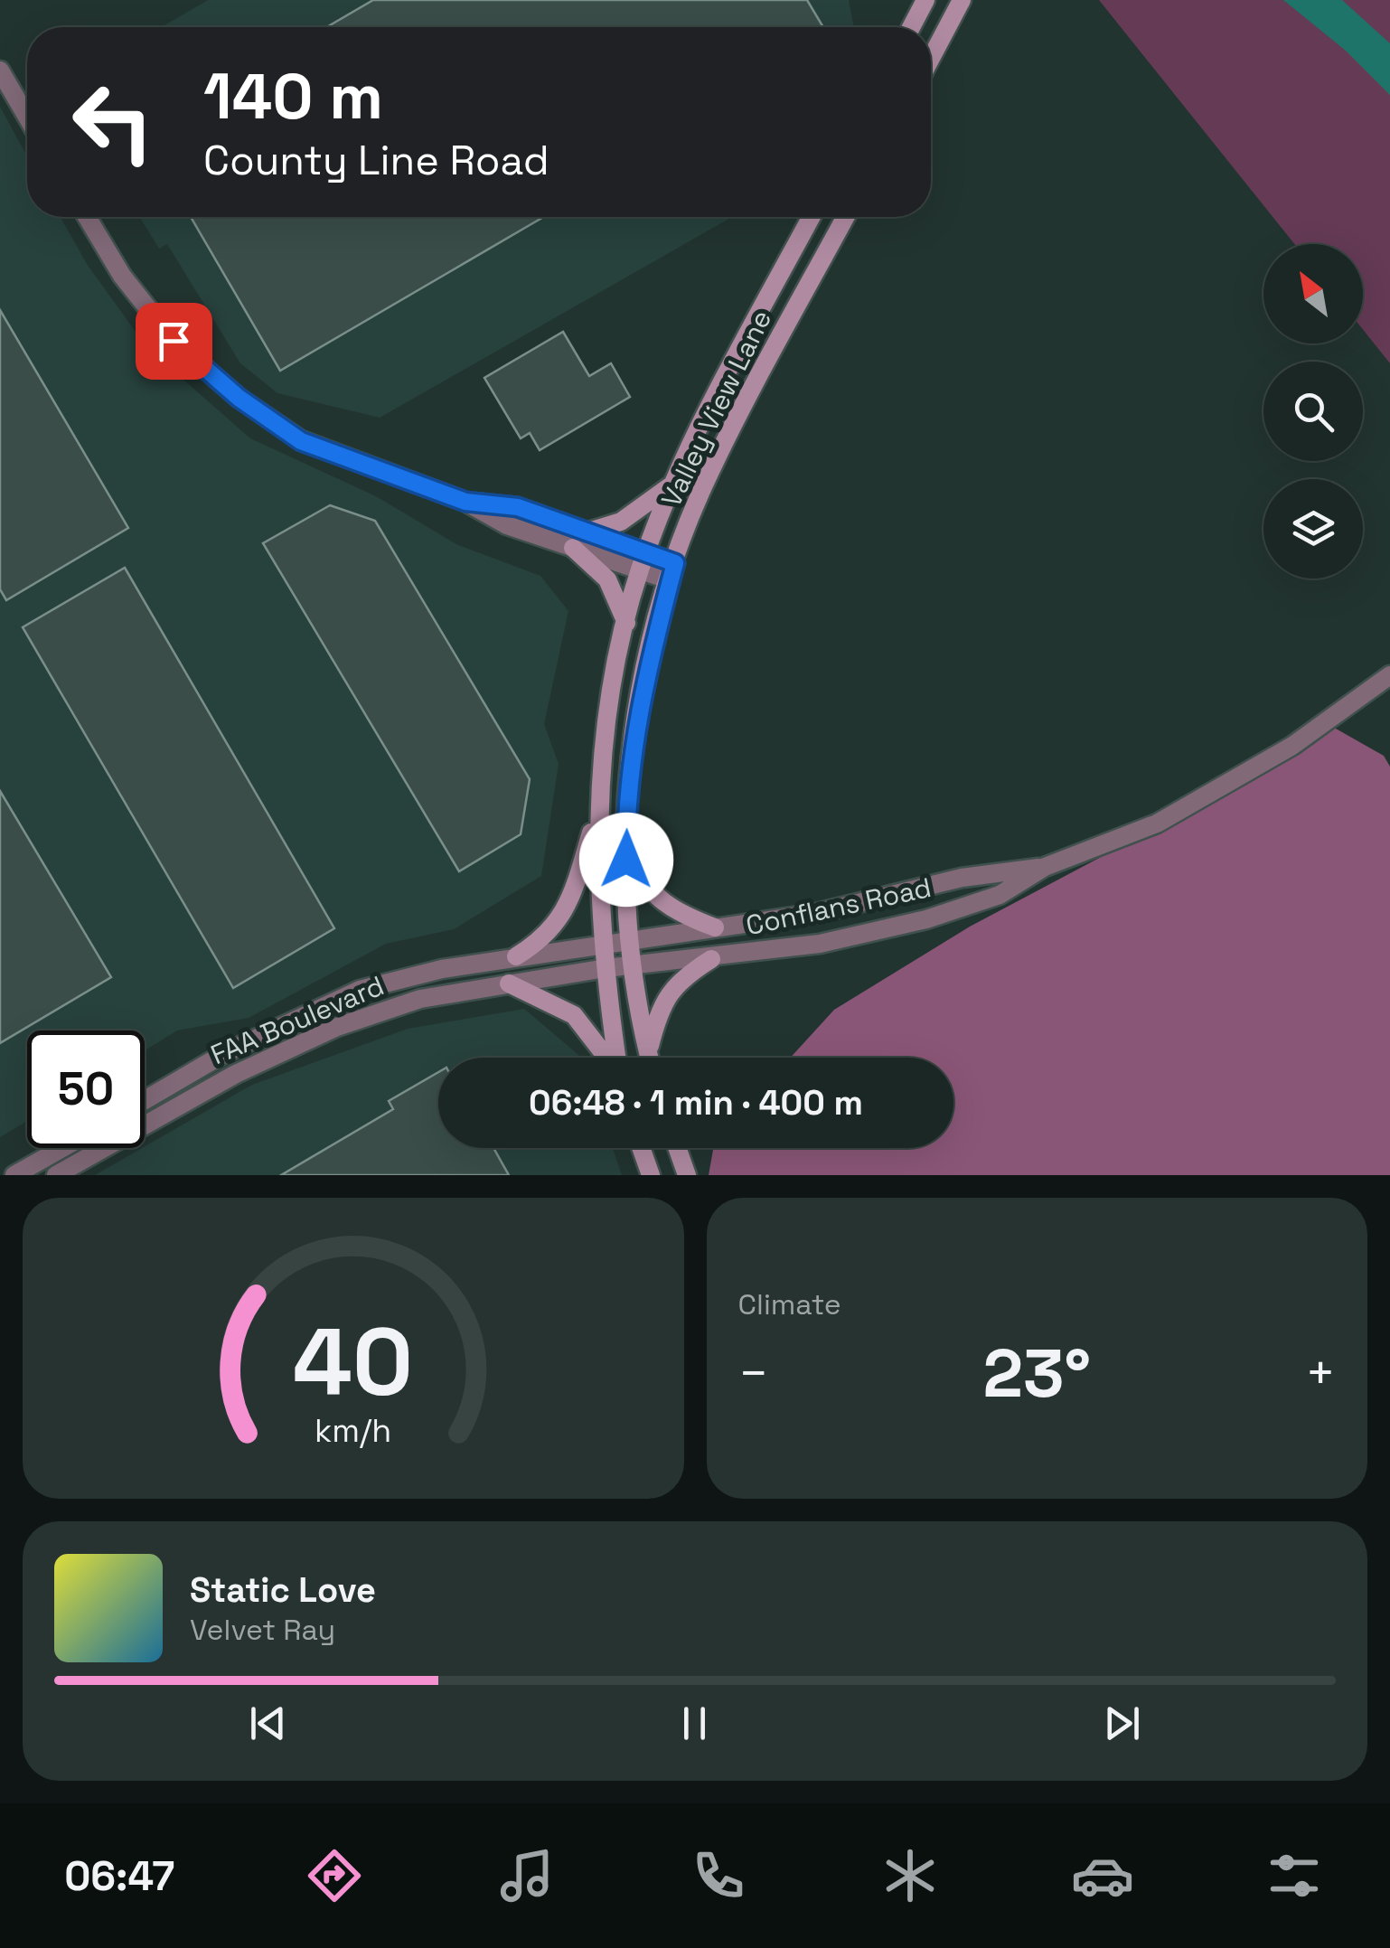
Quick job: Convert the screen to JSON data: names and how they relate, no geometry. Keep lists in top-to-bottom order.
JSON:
{
  "streets": {
    "main road": ["Valley View Lane"],
    "street": ["Conflans Road", "FAA Boulevard"]
  },
  "crossings": [
    ["Valley View Lane", "Conflans Road"],
    ["Valley View Lane", "FAA Boulevard"],
    ["Conflans Road", "FAA Boulevard"]
  ],
  "north": "top left",
  "page": {
    "turn": ["140 m", "County Line Road"],
    "limit": "50",
    "trip": "06:48 · 1 min · 400 m",
    "tile": "Climate",
    "heat": ["−", "23°", "+"],
    "song": ["Static Love", "Velvet Ray"],
    "tabs": "06:47",
    "gauge": ["40", "km/h"]
  }
}
